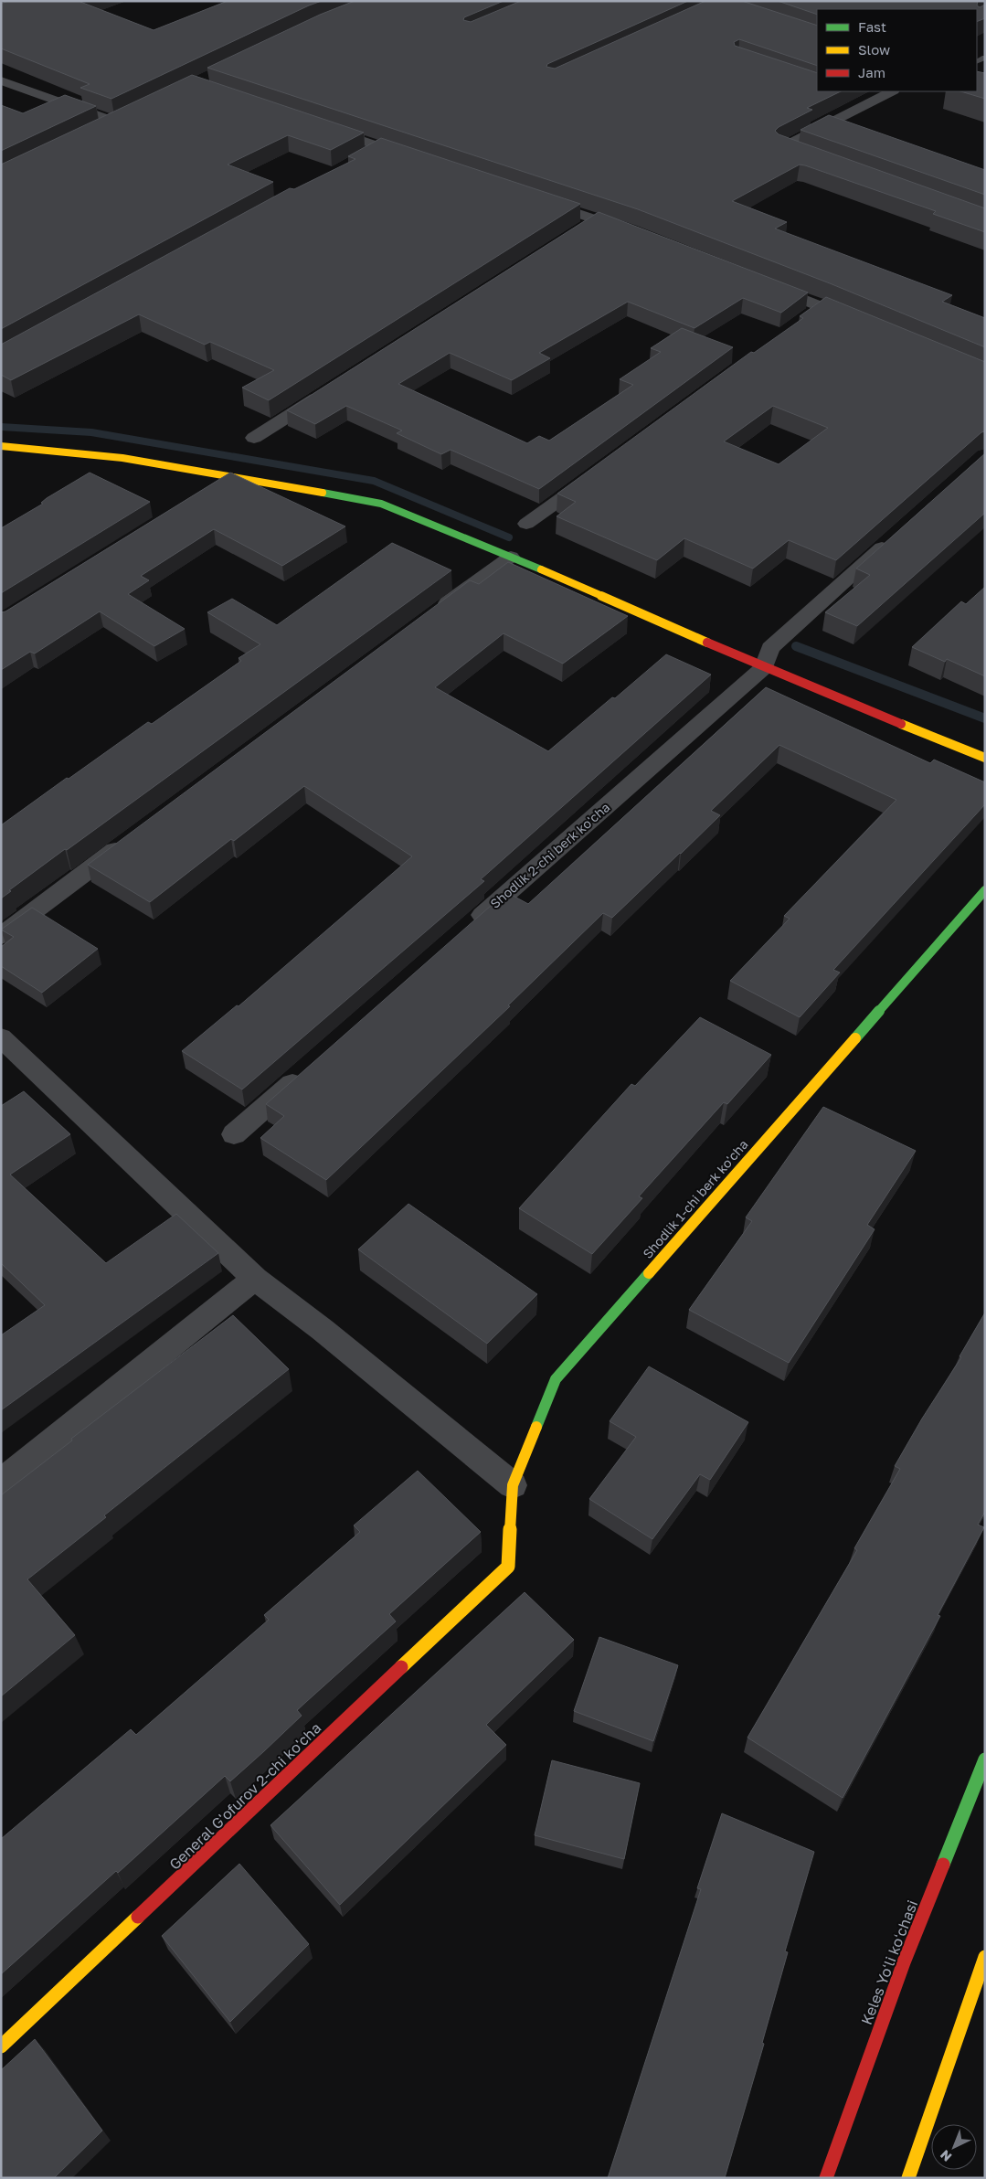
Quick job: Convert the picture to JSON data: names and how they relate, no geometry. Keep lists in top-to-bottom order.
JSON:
{
  "streets": {
    "street": [
      "Shodlik 2-chi berk ko'cha",
      "Shodlik 1-chi berk ko'cha",
      "General G'ofurov 2-chi ko'cha",
      "Keles Yoʻli koʻchasi"
    ]
  },
  "crossings": [
    ["Shodlik 1-chi berk ko'cha", "General G'ofurov 2-chi ko'cha"]
  ],
  "legend": ["Fast", "Slow", "Jam"],
  "north": "bottom left"
}
